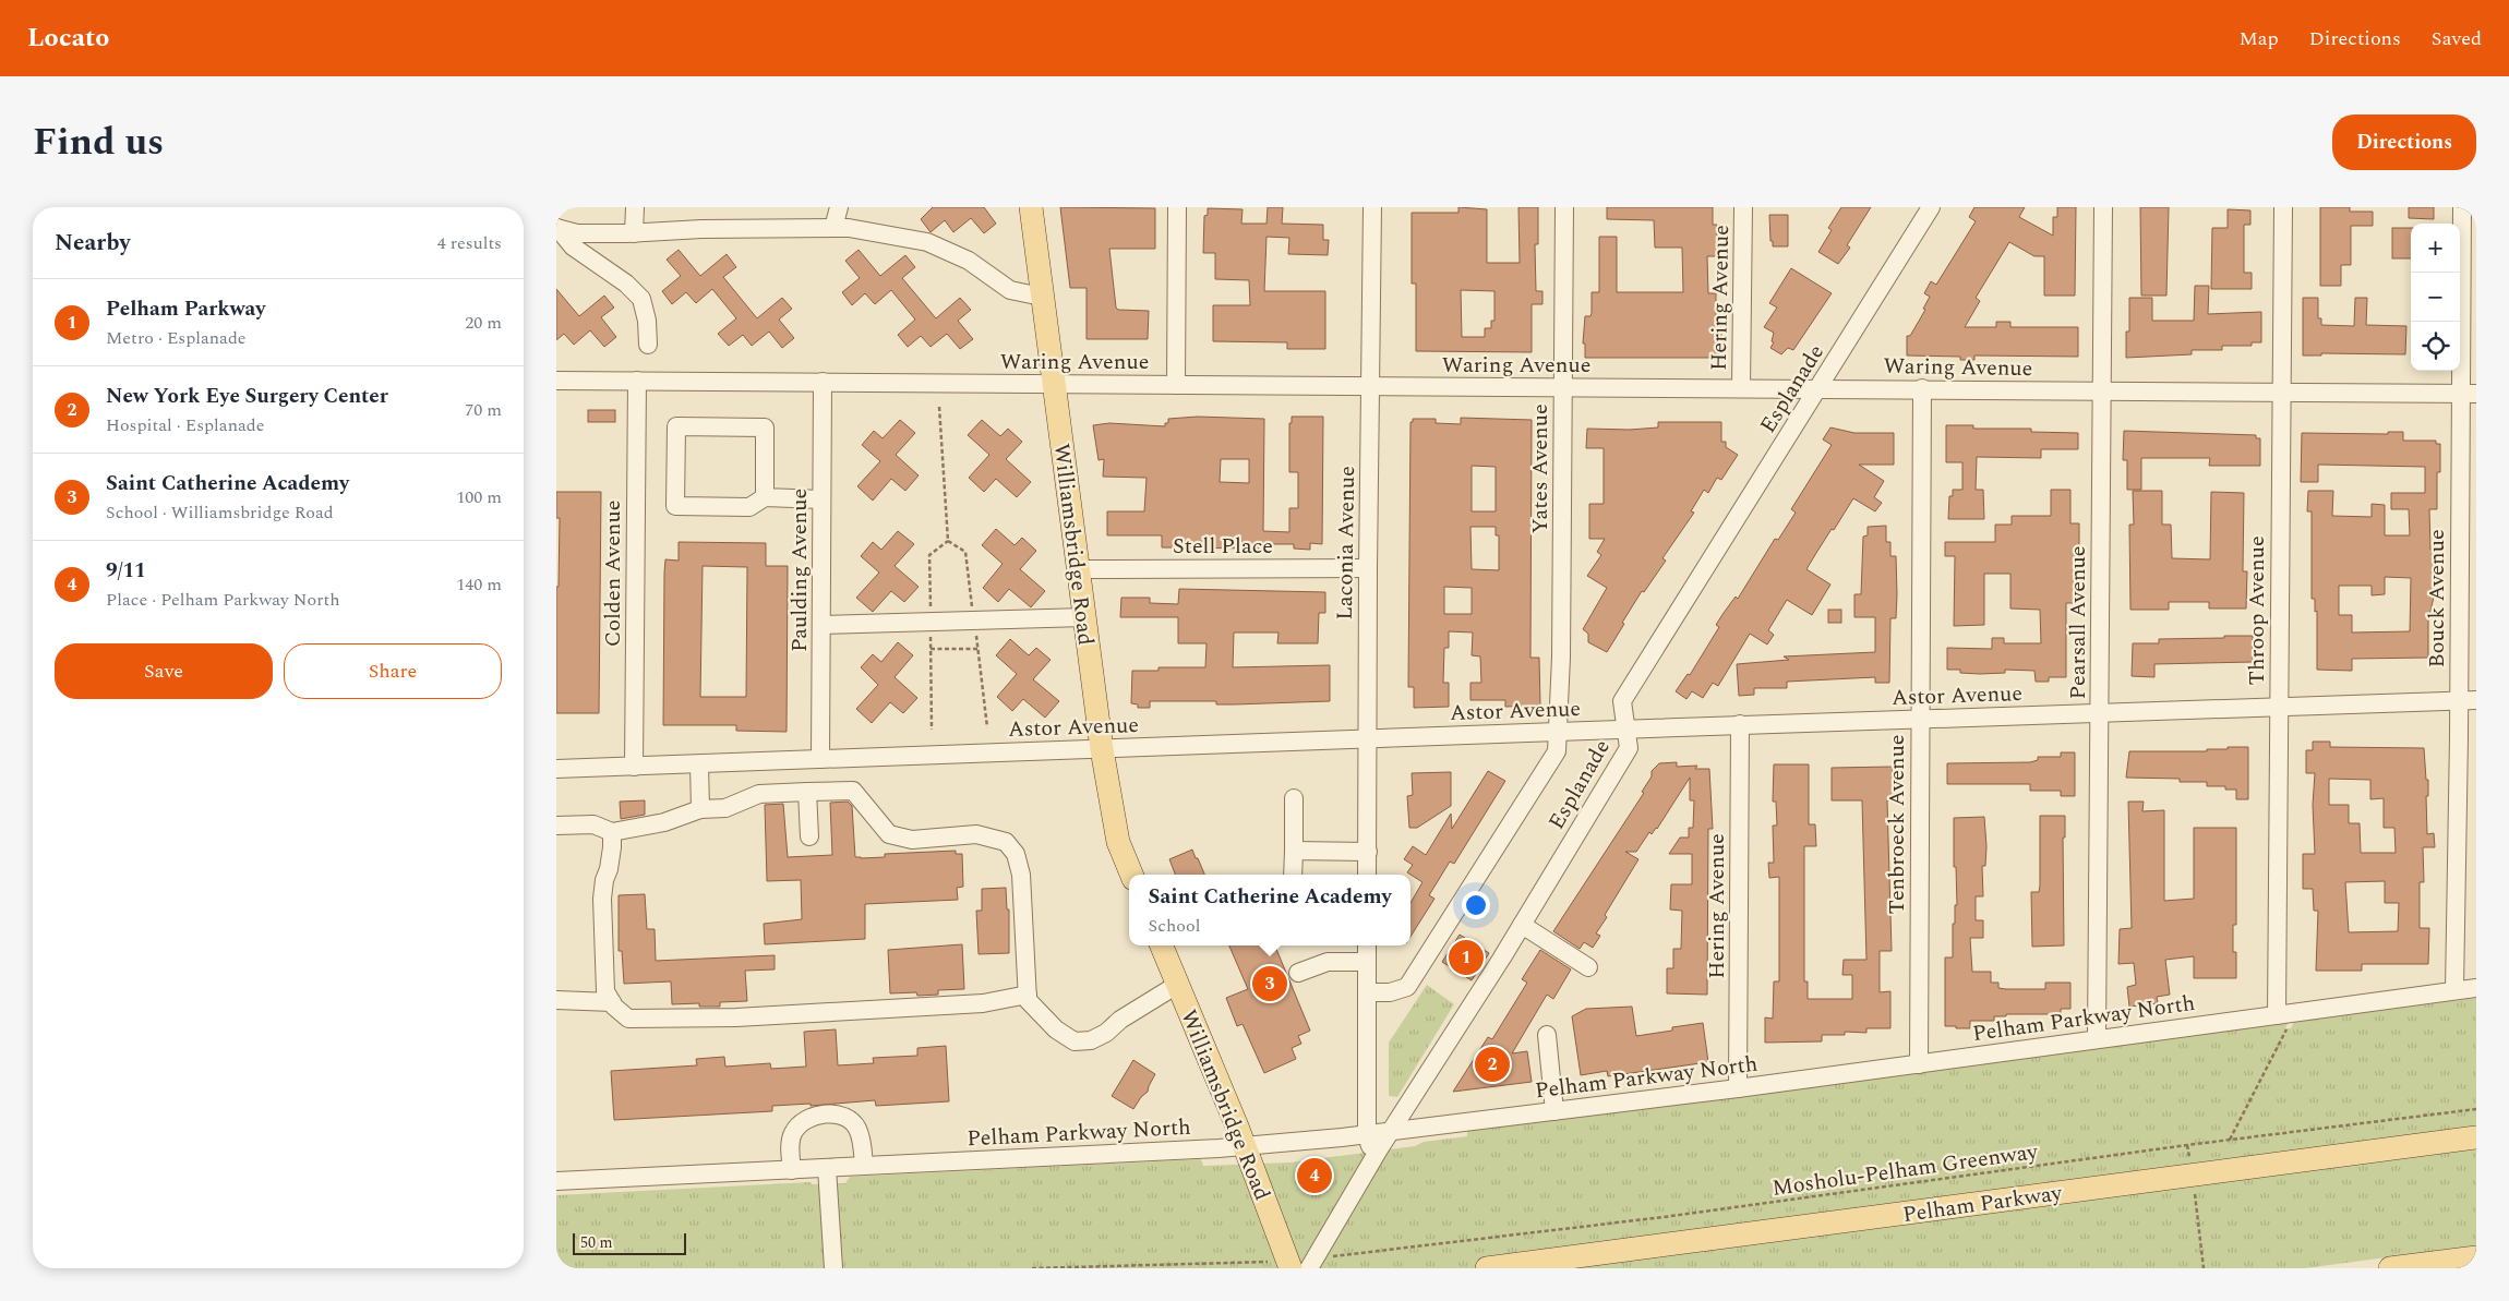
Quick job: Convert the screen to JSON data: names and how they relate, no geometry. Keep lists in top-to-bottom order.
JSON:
{
  "streets": {
    "main road": ["Williamsbridge Road", "Pelham Parkway"],
    "street": [
      "Hering Avenue",
      "Waring Avenue",
      "Esplanade",
      "Yates Avenue",
      "Laconia Avenue",
      "Stell Place",
      "Paulding Avenue",
      "Colden Avenue",
      "Bouck Avenue",
      "Throop Avenue",
      "Pearsall Avenue",
      "Astor Avenue",
      "Tenbroeck Avenue",
      "Pelham Parkway North"
    ],
    "path": ["Mosholu-Pelham Greenway"]
  },
  "crossings": [
    ["Hering Avenue", "Waring Avenue"],
    ["Hering Avenue", "Astor Avenue"],
    ["Hering Avenue", "Pelham Parkway North"],
    ["Waring Avenue", "Esplanade"],
    ["Waring Avenue", "Yates Avenue"],
    ["Waring Avenue", "Laconia Avenue"],
    ["Waring Avenue", "Williamsbridge Road"],
    ["Waring Avenue", "Paulding Avenue"],
    ["Waring Avenue", "Colden Avenue"],
    ["Waring Avenue", "Bouck Avenue"],
    ["Waring Avenue", "Throop Avenue"],
    ["Waring Avenue", "Pearsall Avenue"],
    ["Waring Avenue", "Tenbroeck Avenue"],
    ["Esplanade", "Yates Avenue"],
    ["Esplanade", "Astor Avenue"],
    ["Esplanade", "Pelham Parkway North"],
    ["Yates Avenue", "Astor Avenue"],
    ["Laconia Avenue", "Stell Place"],
    ["Laconia Avenue", "Astor Avenue"],
    ["Williamsbridge Road", "Stell Place"],
    ["Williamsbridge Road", "Astor Avenue"],
    ["Williamsbridge Road", "Pelham Parkway North"],
    ["Paulding Avenue", "Astor Avenue"],
    ["Colden Avenue", "Astor Avenue"],
    ["Bouck Avenue", "Astor Avenue"],
    ["Bouck Avenue", "Pelham Parkway North"],
    ["Throop Avenue", "Astor Avenue"],
    ["Throop Avenue", "Pelham Parkway North"],
    ["Pearsall Avenue", "Astor Avenue"],
    ["Pearsall Avenue", "Pelham Parkway North"],
    ["Astor Avenue", "Tenbroeck Avenue"],
    ["Tenbroeck Avenue", "Pelham Parkway North"]
  ],
  "scale_bar": "50 m",
  "page": {
    "header": "Locato",
    "nav": ["Map", "Directions", "Saved"],
    "title": "Find us",
    "buttons": [
      "Directions",
      ["Save", "Share"]
    ],
    "heading": ["Nearby", "4 results"],
    "map_buttons": ["+", "−"],
    "list": [
      {
        "mark": "1",
        "name": "Pelham Parkway",
        "note": "Metro · Esplanade",
        "value": "20 m"
      },
      {
        "mark": "2",
        "name": "New York Eye Surgery Center",
        "note": "Hospital · Esplanade",
        "value": "70 m"
      },
      {
        "mark": "3",
        "name": "Saint Catherine Academy",
        "note": "School · Williamsbridge Road",
        "value": "100 m"
      },
      {
        "mark": "4",
        "name": "9/11",
        "note": "Place · Pelham Parkway North",
        "value": "140 m"
      }
    ],
    "popup": ["Saint Catherine Academy", "School"],
    "pins": [
      "1",
      "3",
      "2",
      "4"
    ],
    "scale": "50 m"
  }
}
